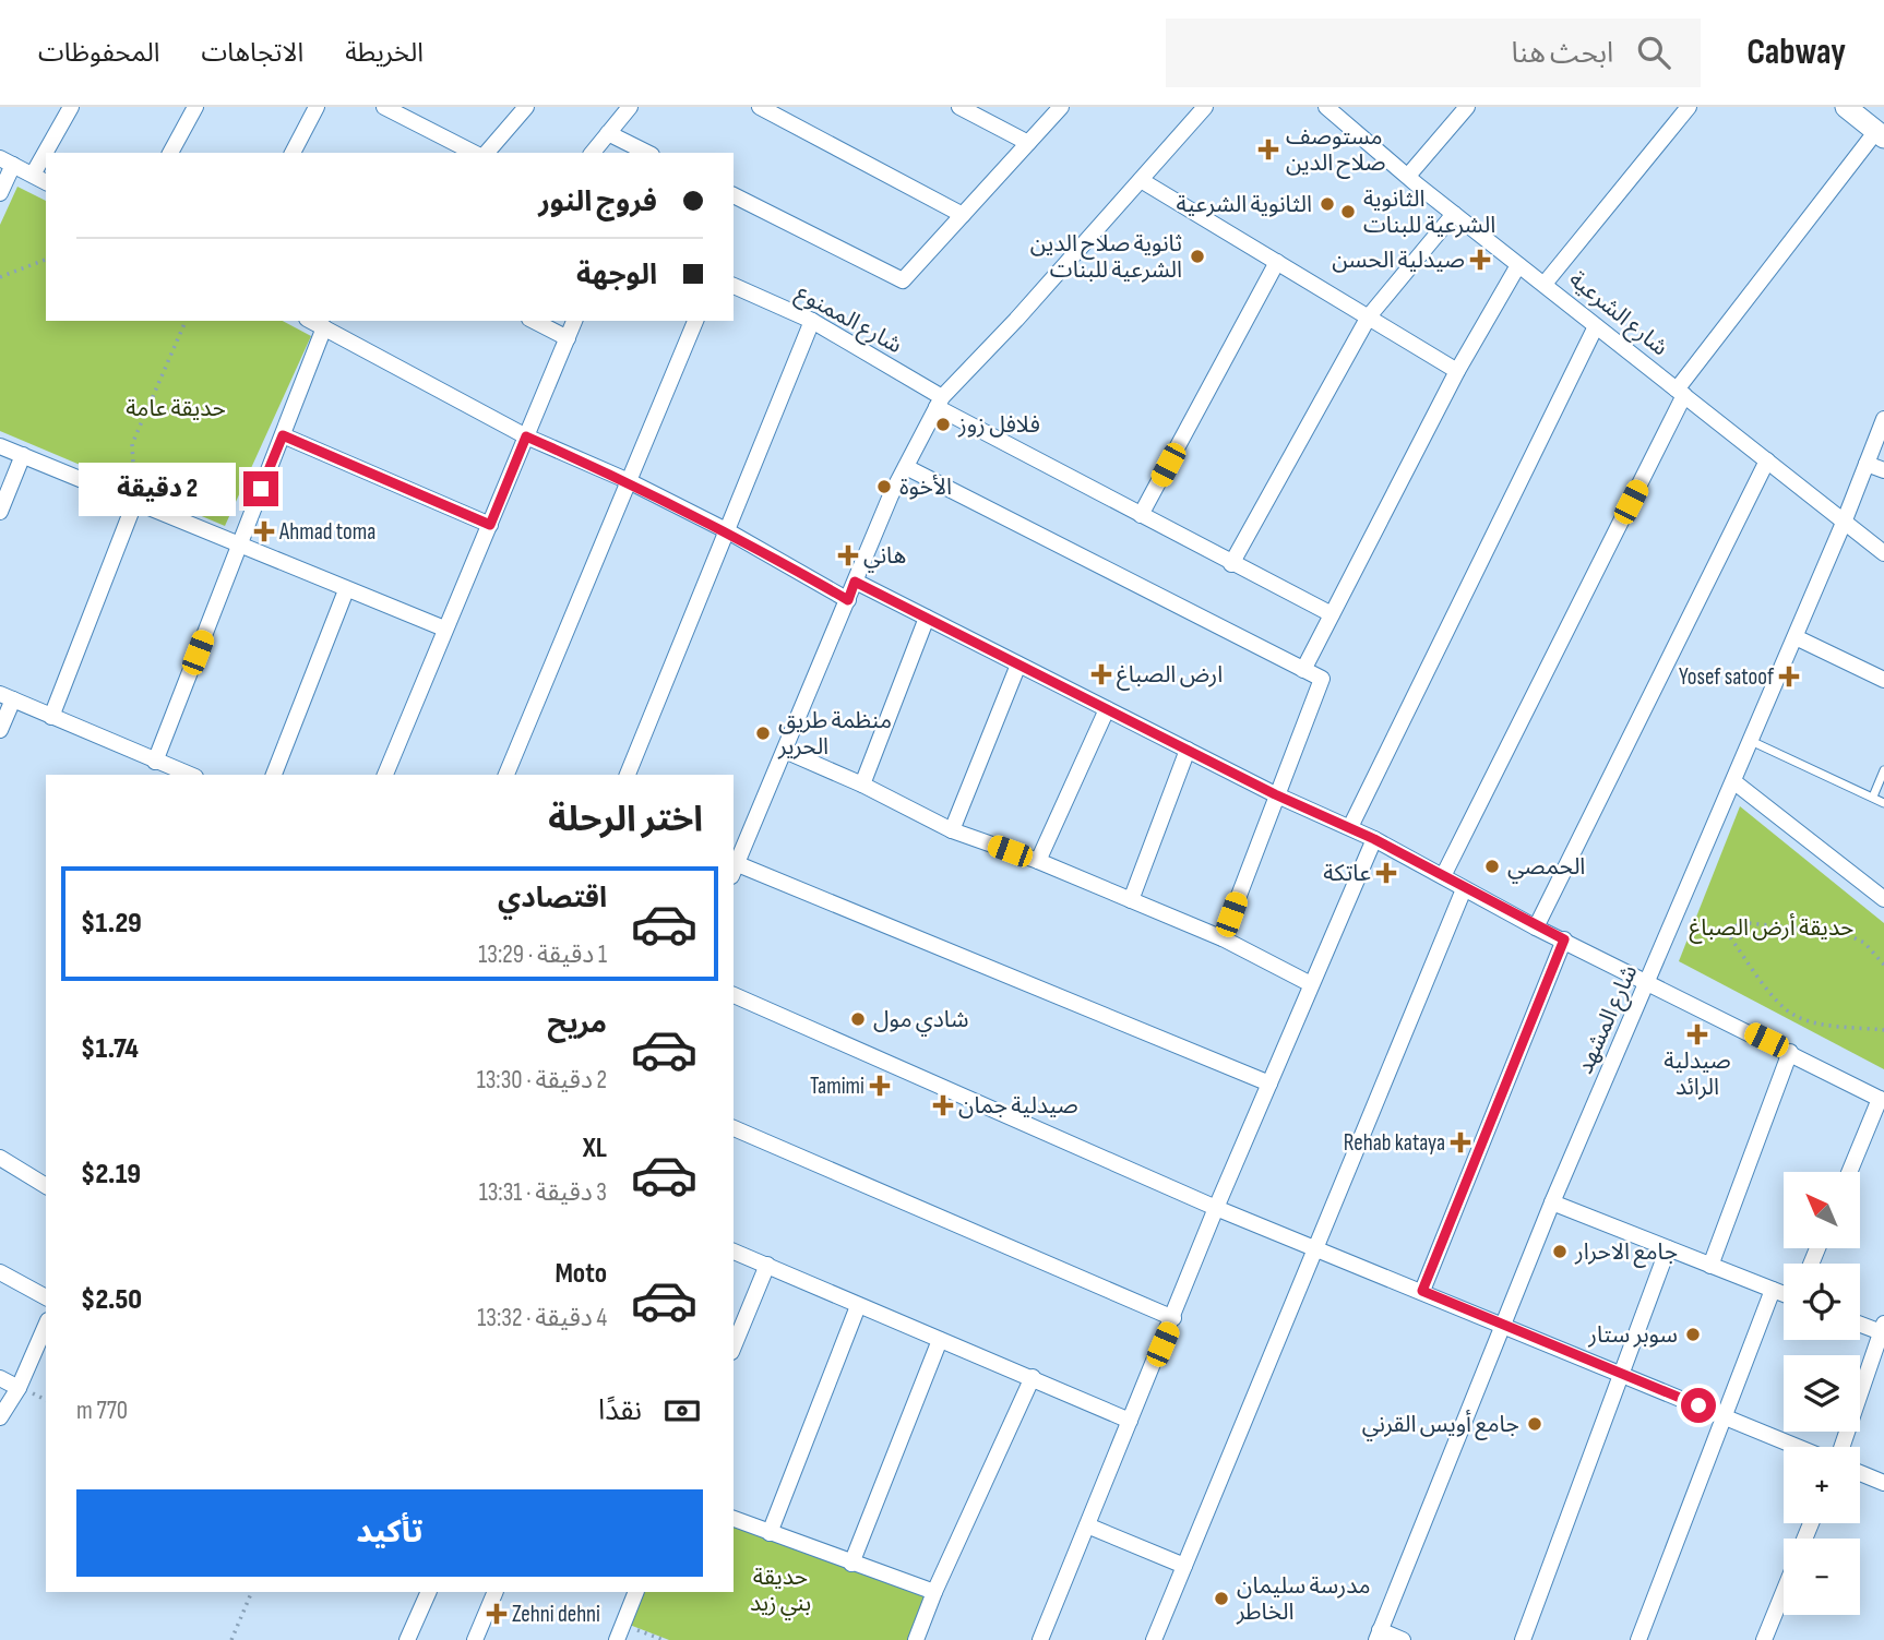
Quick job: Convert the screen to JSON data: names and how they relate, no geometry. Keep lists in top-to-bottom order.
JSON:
{
  "streets": {
    "street": ["شارع الشرعية", "شارع الممنوع", "شارع المشهد"]
  },
  "crossings": [
    ["شارع الشرعية", "شارع المشهد"]
  ],
  "parks": ["حديقة عامة", "حديقة أرض الصباغ", "حديقة بني زيد"],
  "places": {
    "health": [
      "مستوصف صلاح الدين",
      "صيدلية الحسن",
      "Ahmad toma",
      "هاني",
      "ارض الصباغ",
      "Yosef satoof",
      "عاتكة",
      "صيدلية الرائد",
      "Tamimi",
      "صيدلية جمان",
      "Rehab kataya",
      "Zehni dehni"
    ],
    "other": [
      "الثانوية الشرعية",
      "الثانوية الشرعية للبنات",
      "ثانوية صلاح الدين الشرعية للبنات",
      "فلافل زوز",
      "الأخوة",
      "منظمة طريق الحرير",
      "الحمصي",
      "شادي مول",
      "جامع الاحرار",
      "سوبر ستار",
      "جامع أويس القرني",
      "مدرسة سليمان الخاطر"
    ]
  },
  "north": "top left",
  "page": {
    "header": "Cabway",
    "search": "ابحث هنا",
    "nav": ["الخريطة", "الاتجاهات", "المحفوظات"],
    "banner": ["فروج النور", "الوجهة"],
    "bubble": "2 دقيقة",
    "heading": "اختر الرحلة",
    "list": [
      {
        "name": "اقتصادي",
        "note": "1 دقيقة · 13:29",
        "value": "$1.29"
      },
      {
        "name": "مريح",
        "note": "2 دقيقة · 13:30",
        "value": "$1.74"
      },
      {
        "name": "XL",
        "note": "3 دقيقة · 13:31",
        "value": "$2.19"
      },
      {
        "name": "Moto",
        "note": "4 دقيقة · 13:32",
        "value": "$2.50"
      }
    ],
    "map_buttons": ["+", "−"],
    "pay": ["نقدًا", "770 m"],
    "buttons": "تأكيد"
  }
}
